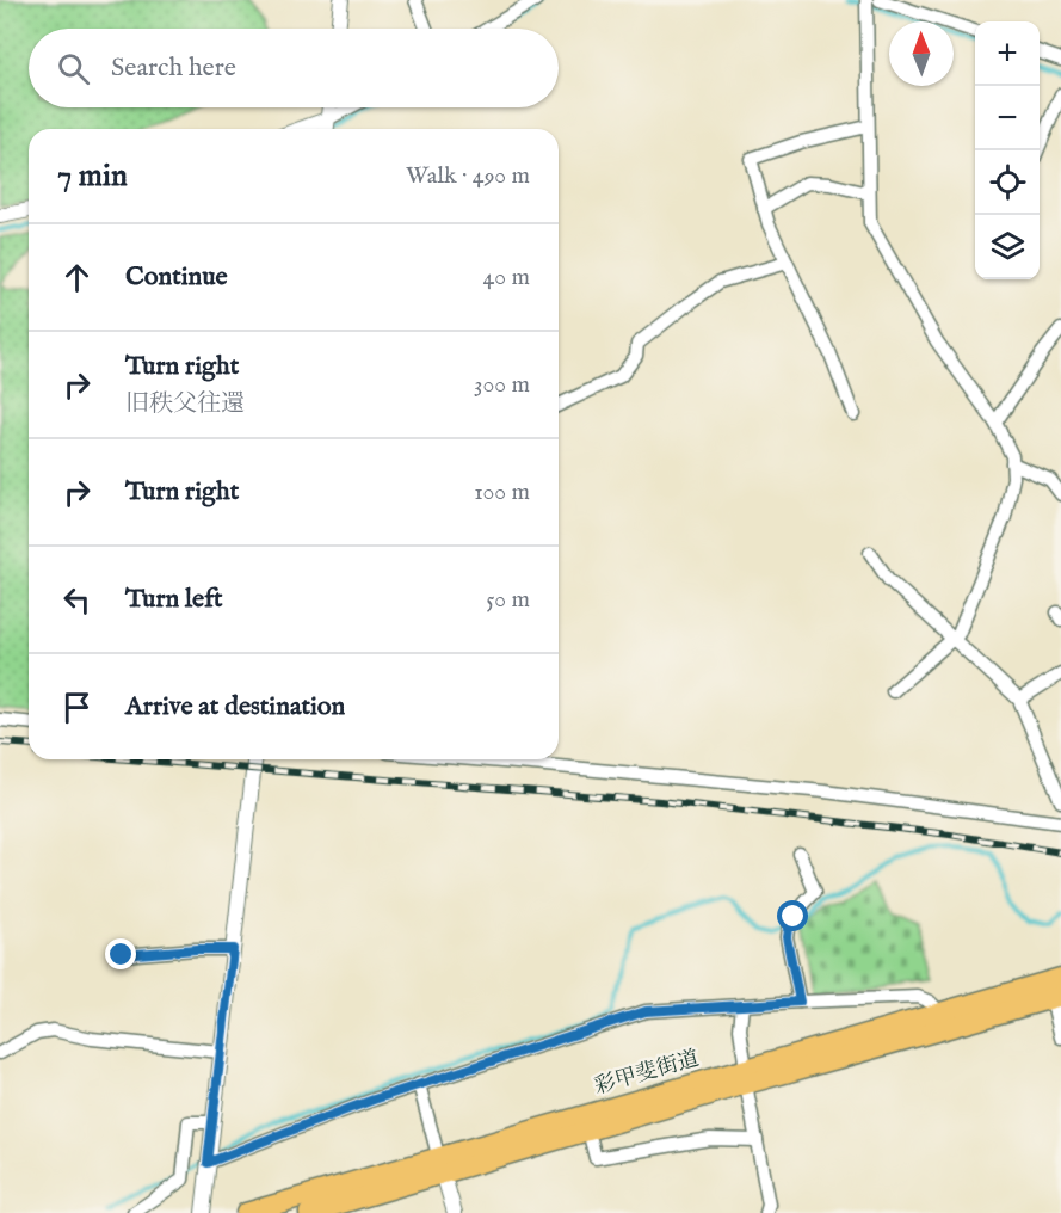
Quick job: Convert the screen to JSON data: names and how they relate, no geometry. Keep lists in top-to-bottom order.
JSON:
{
  "streets": {
    "highway": ["彩甲斐街道"]
  },
  "north": "top",
  "page": {
    "map_buttons": ["+", "−"],
    "search": "Search here",
    "heading": ["7 min", "Walk · 490 m"],
    "list": [
      ["Continue", "40 m"],
      ["Turn right", "旧秩父往還", "300 m"],
      ["Turn right", "100 m"],
      ["Turn left", "50 m"],
      "Arrive at destination"
    ]
  }
}
